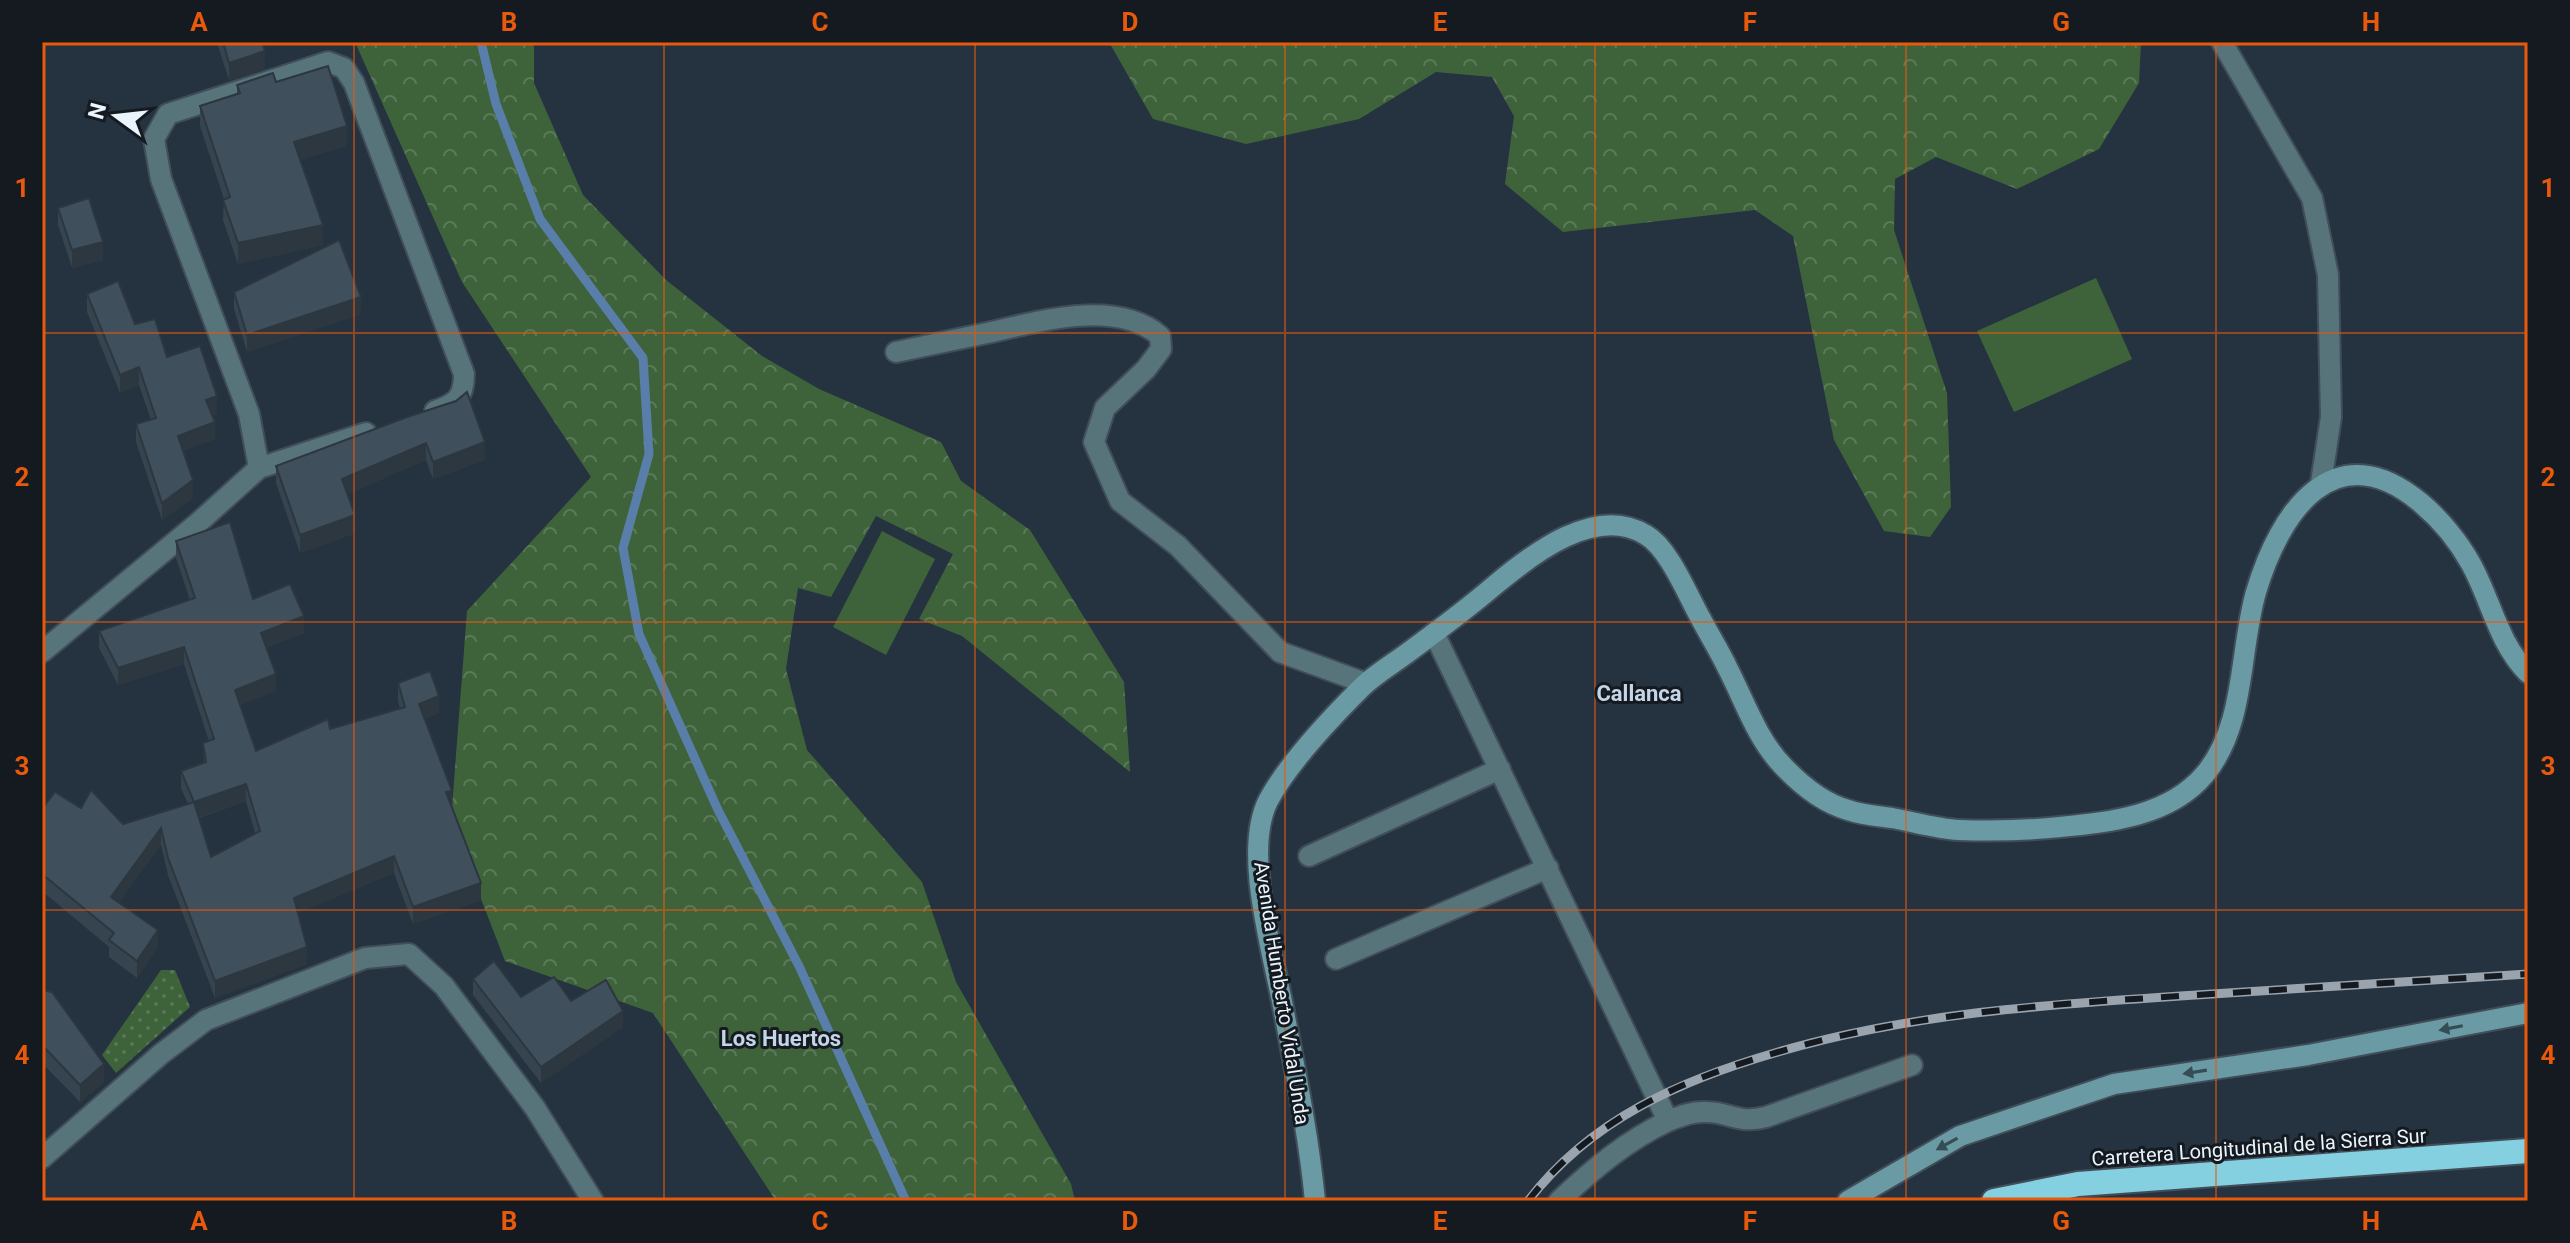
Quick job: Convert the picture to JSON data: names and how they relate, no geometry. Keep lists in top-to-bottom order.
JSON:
{
  "streets": {
    "highway": ["Carretera Longitudinal de la Sierra Sur"],
    "main road": ["Avenida Humberto Vidal Unda"]
  },
  "districts": ["Callanca", "Los Huertos"],
  "north": "left",
  "grid": {
    "columns": [
      "A",
      "B",
      "C",
      "D",
      "E",
      "F",
      "G",
      "H"
    ],
    "rows": [
      "1",
      "2",
      "3",
      "4"
    ]
  }
}
